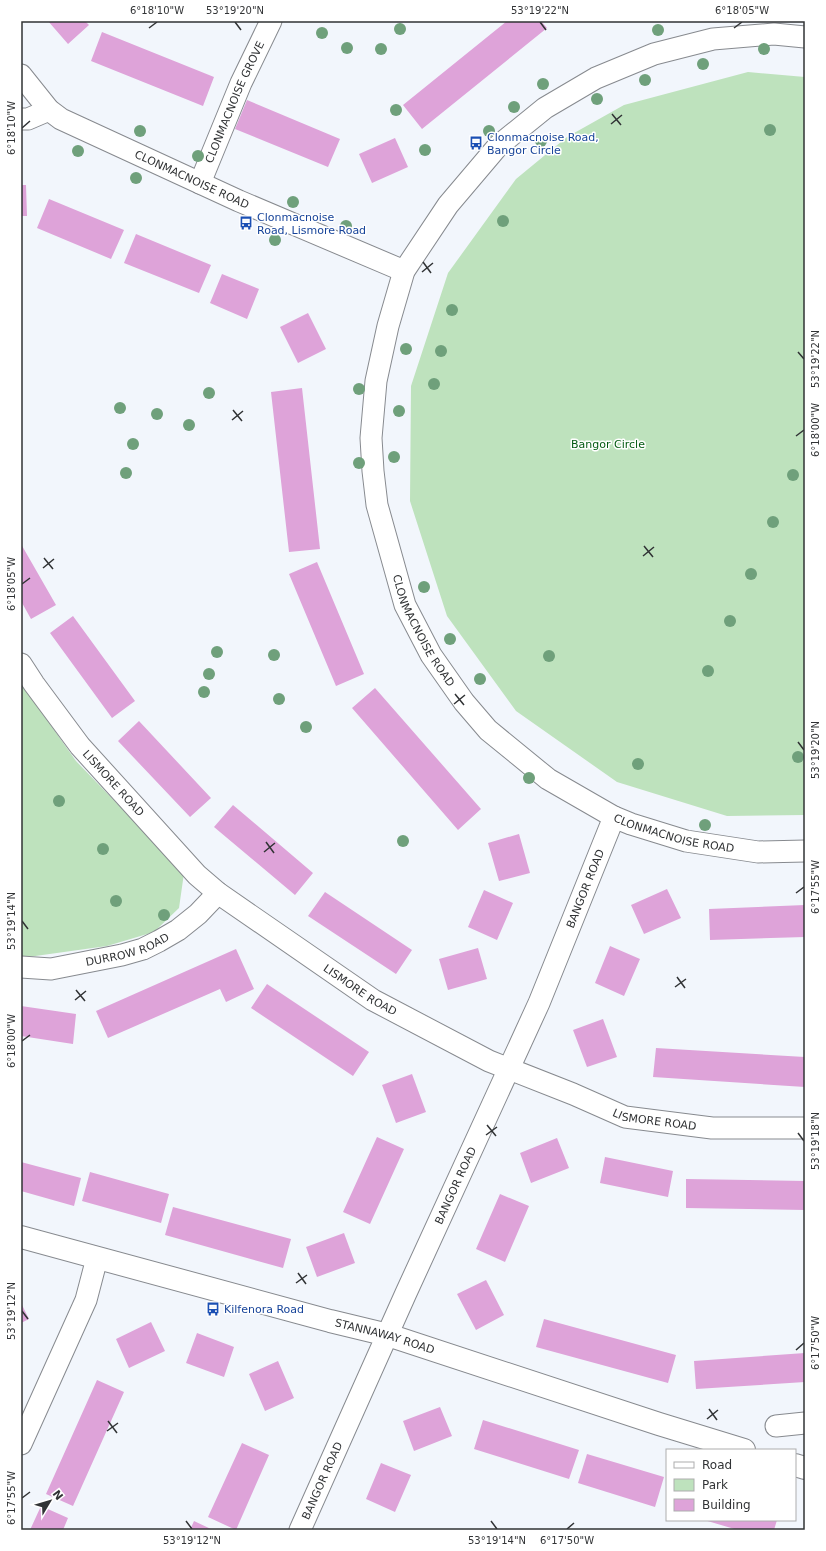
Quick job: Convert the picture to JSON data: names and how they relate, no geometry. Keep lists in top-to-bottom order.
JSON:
{
  "streets": {
    "street": [
      "CLONMACNOISE GROVE",
      "CLONMACNOISE ROAD",
      "LISMORE ROAD",
      "BANGOR ROAD",
      "DURROW ROAD",
      "STANNAWAY ROAD"
    ]
  },
  "crossings": [
    ["CLONMACNOISE GROVE", "CLONMACNOISE ROAD"],
    ["CLONMACNOISE ROAD", "BANGOR ROAD"],
    ["LISMORE ROAD", "BANGOR ROAD"],
    ["LISMORE ROAD", "DURROW ROAD"],
    ["BANGOR ROAD", "STANNAWAY ROAD"]
  ],
  "parks": ["Bangor Circle"],
  "places": {
    "bus stop": ["Clonmacnoise Road, Bangor Circle", "Clonmacnoise Road, Lismore Road", "Kilfenora Road"]
  },
  "legend": ["Road", "Park", "Building"],
  "north": "top right",
  "coordinates": [
    "6°18'10\"W",
    "53°19'20\"N",
    "53°19'22\"N",
    "6°18'05\"W",
    "6°18'00\"W",
    "6°17'55\"W",
    "53°19'14\"N",
    "53°19'18\"N",
    "53°19'12\"N",
    "6°17'50\"W"
  ]
}
